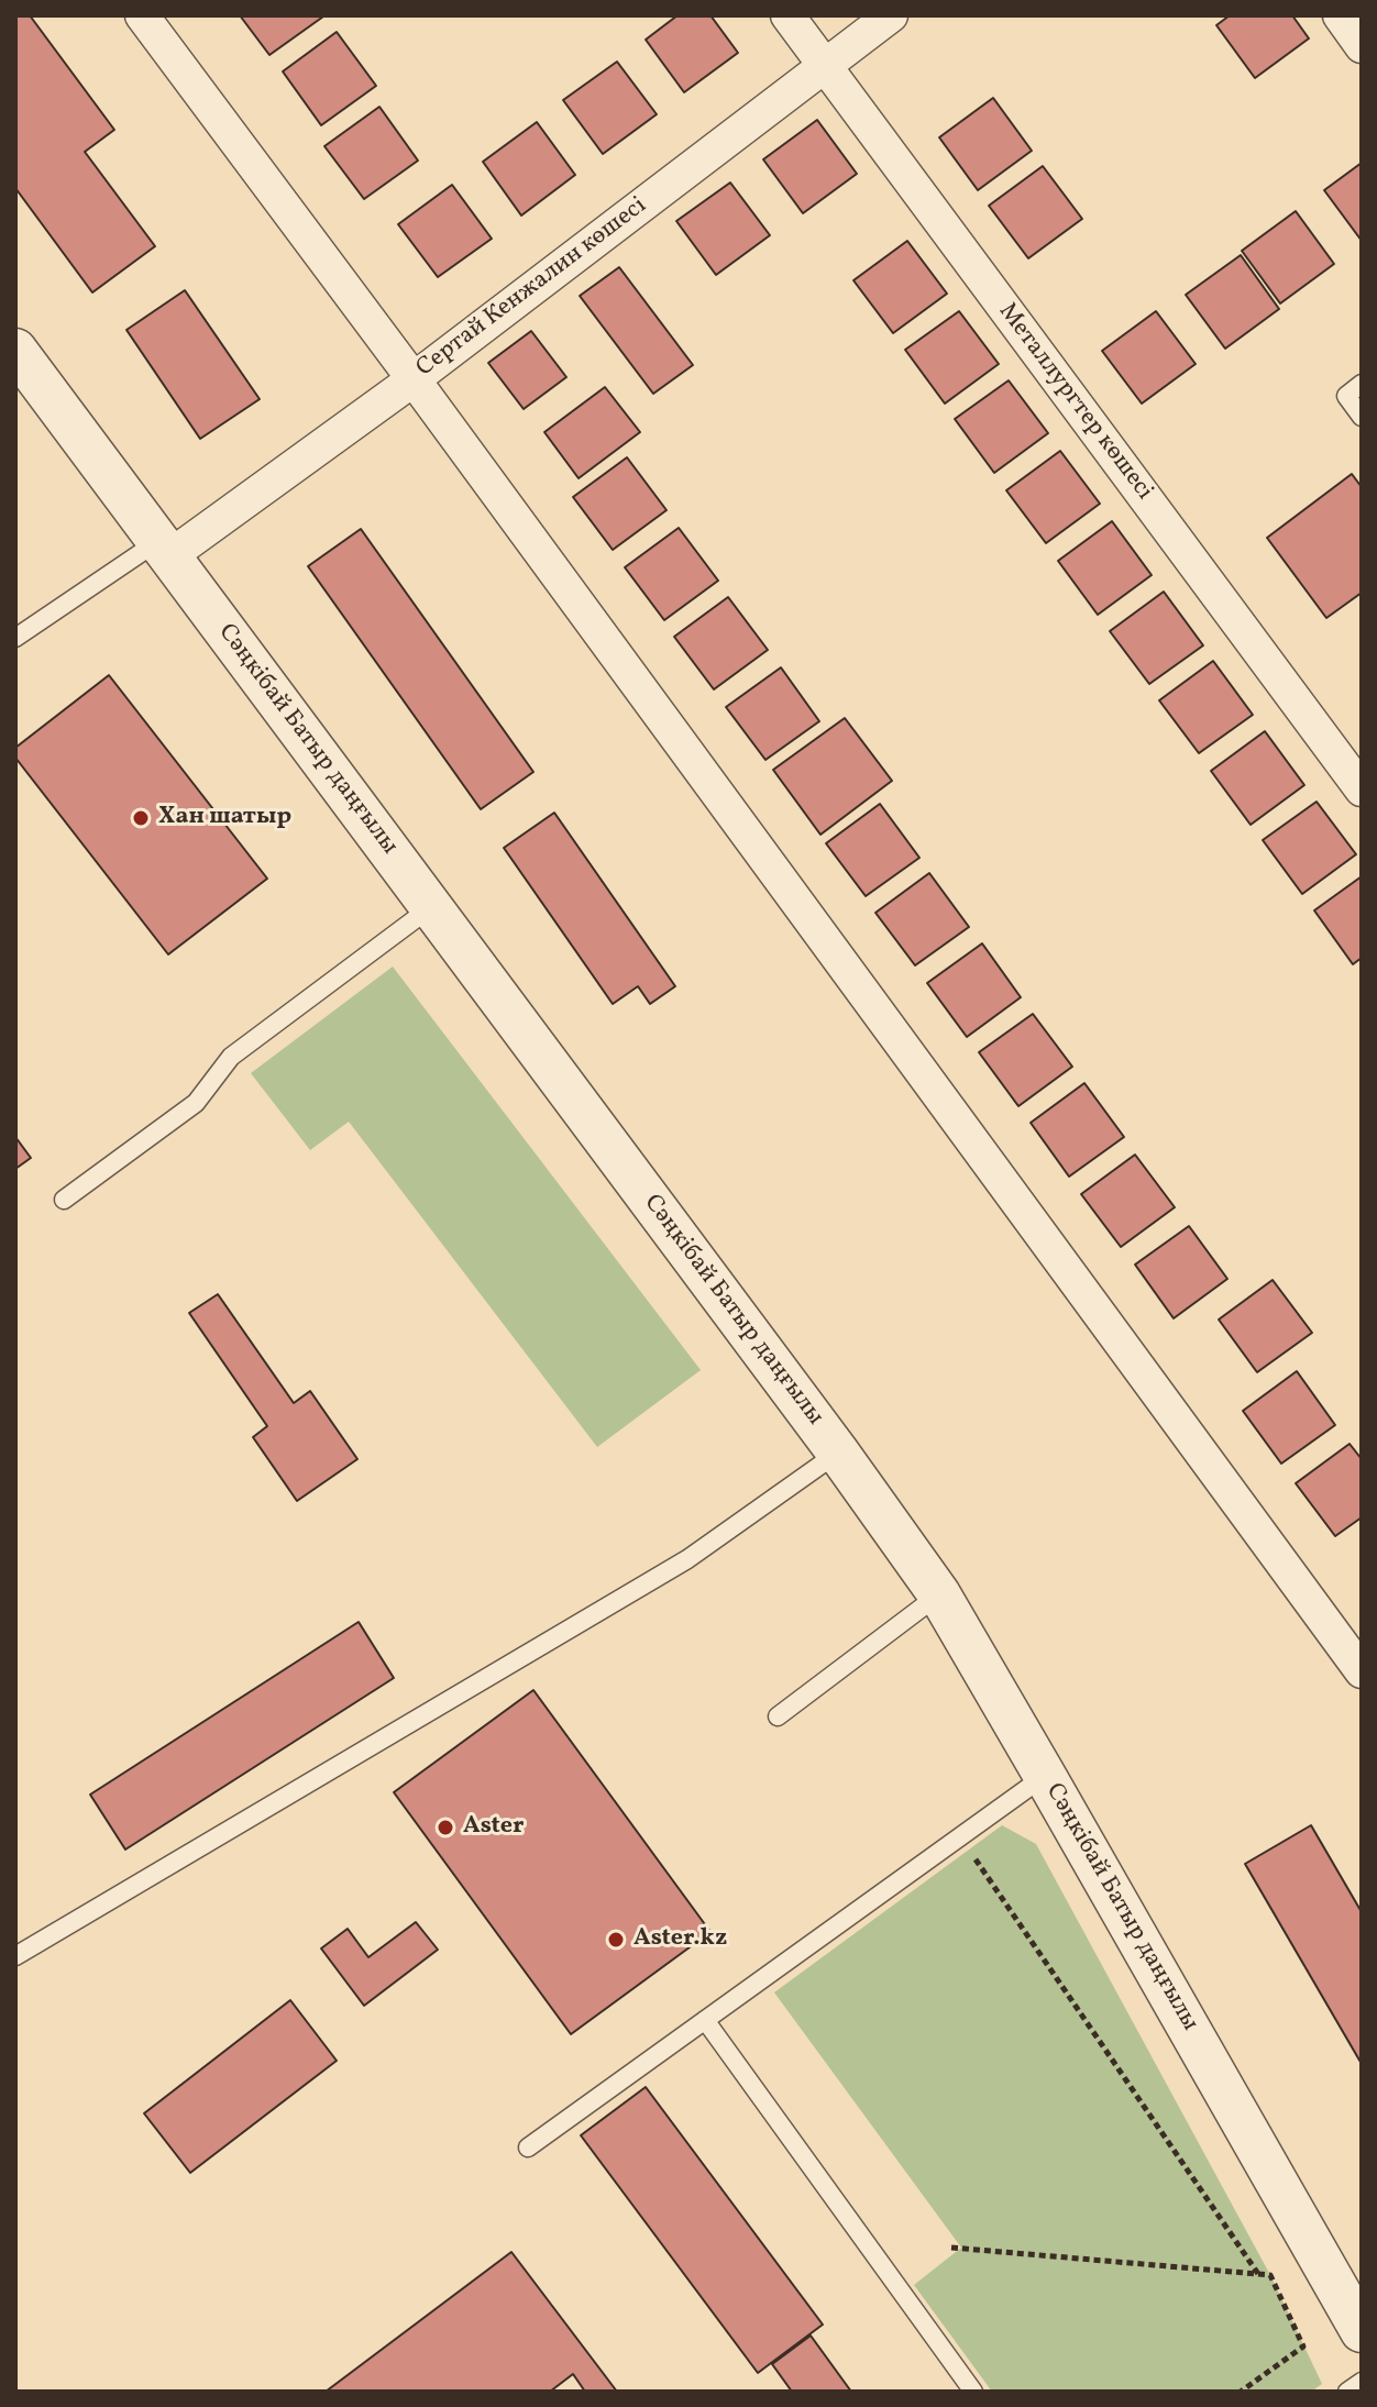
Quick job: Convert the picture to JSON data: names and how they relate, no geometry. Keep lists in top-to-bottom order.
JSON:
{
  "streets": {
    "street": ["Сертай Кенжалин көшесі", "Металлургтер көшесі", "Сәңкібай Батыр даңғылы"]
  },
  "crossings": [
    ["Сертай Кенжалин көшесі", "Металлургтер көшесі"],
    ["Сертай Кенжалин көшесі", "Сәңкібай Батыр даңғылы"]
  ],
  "places": ["Хан шатыр", "Aster", "Aster.kz"]
}
